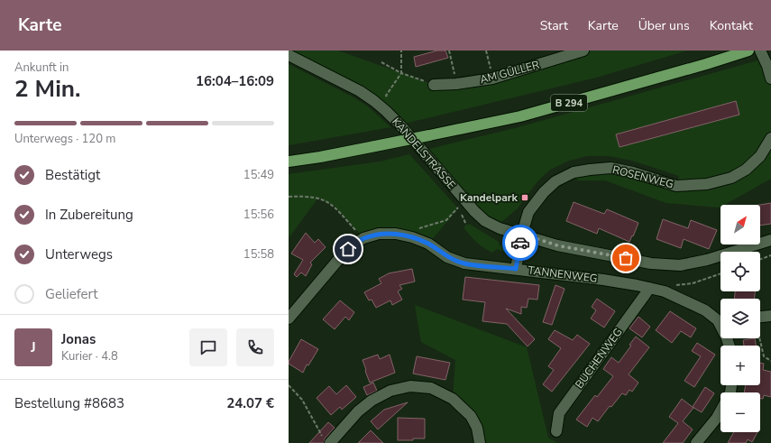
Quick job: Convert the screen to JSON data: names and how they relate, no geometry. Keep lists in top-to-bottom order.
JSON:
{
  "streets": {
    "highway": ["B 294"],
    "street": [
      "AM GÜLLER",
      "KANDELSTRASSE",
      "ROSENWEG",
      "TANNENWEG",
      "BUCHENWEG"
    ]
  },
  "crossings": [
    ["KANDELSTRASSE", "ROSENWEG"],
    ["ROSENWEG", "TANNENWEG"],
    ["TANNENWEG", "BUCHENWEG"]
  ],
  "places": {
    "transit": ["Kandelpark"]
  },
  "north": "top right",
  "page": {
    "header": "Karte",
    "nav": [
      "Start",
      "Karte",
      "Über uns",
      "Kontakt"
    ],
    "heading": ["2 Min.", "Ankunft in", "16:04–16:09"],
    "panel": [
      "Jonas",
      "Kurier · 4.8",
      "Bestellung #8683",
      "24.07 €"
    ],
    "bar": "Unterwegs · 120 m",
    "list": [
      ["Bestätigt", "15:49"],
      ["In Zubereitung", "15:56"],
      ["Unterwegs", "15:58"],
      "Geliefert"
    ],
    "map_buttons": ["+", "−"],
    "round": "J"
  }
}
